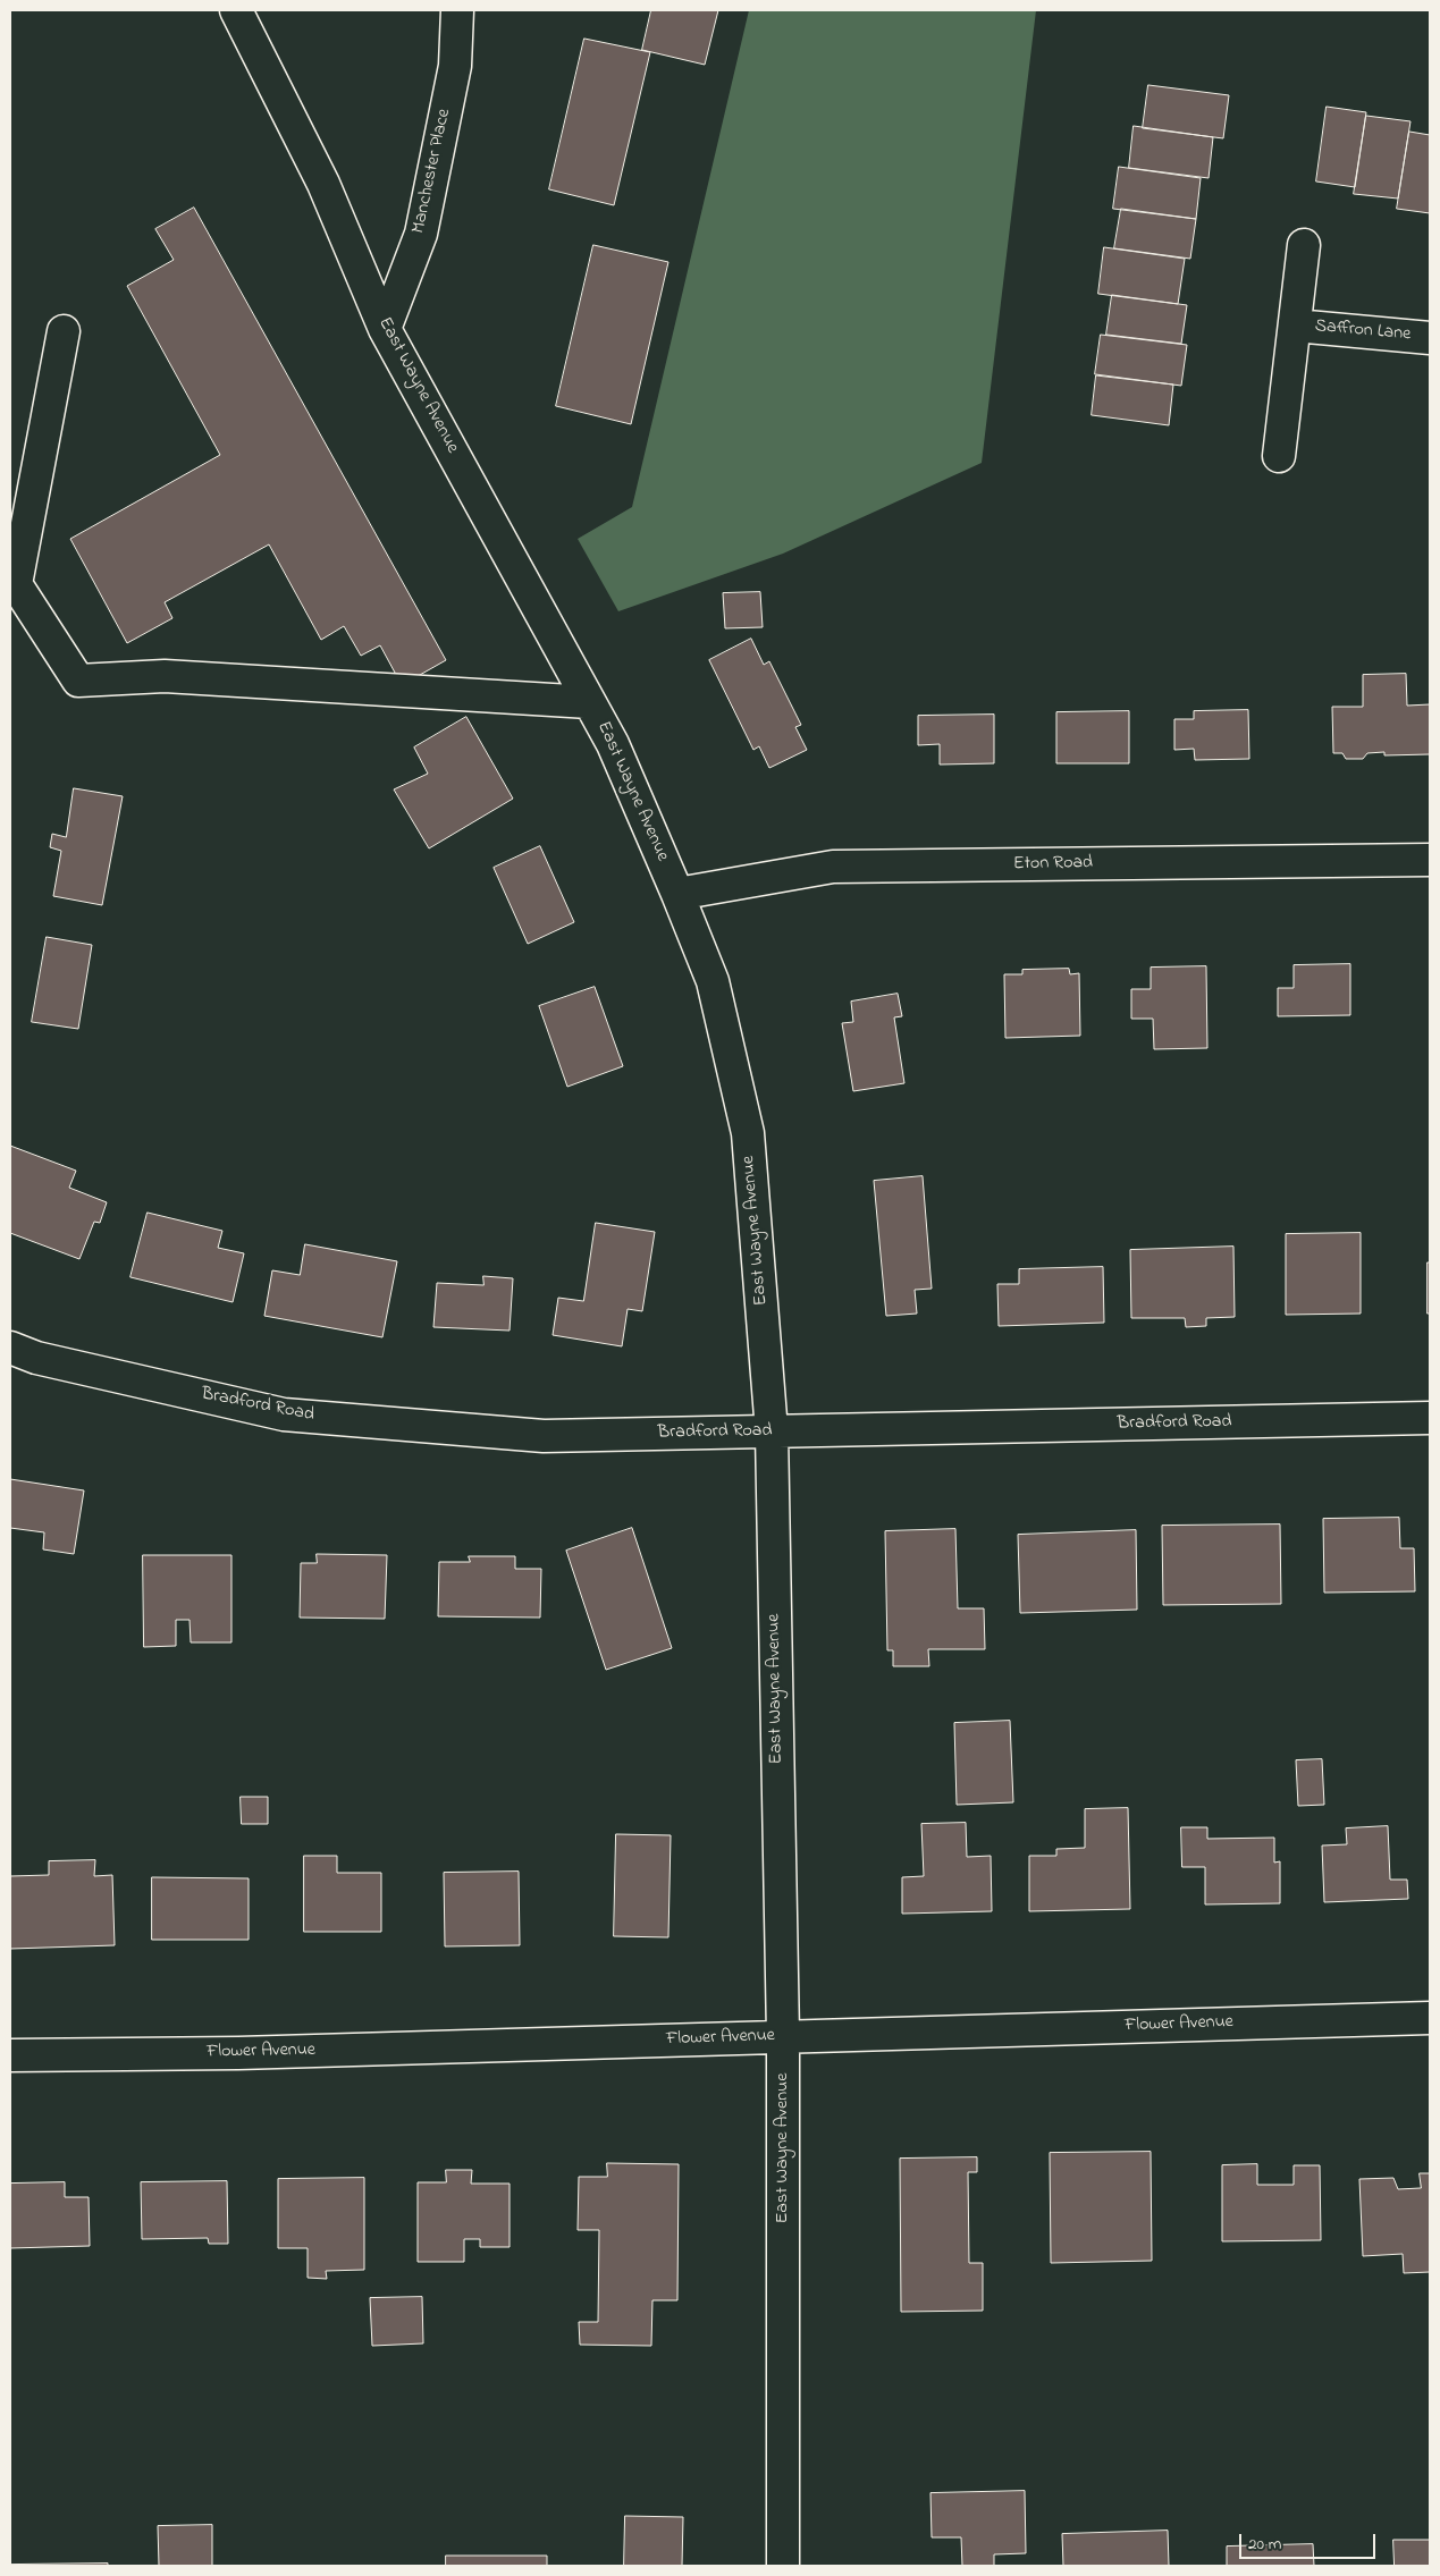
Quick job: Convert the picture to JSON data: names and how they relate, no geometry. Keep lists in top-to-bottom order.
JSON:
{
  "streets": {
    "street": [
      "Manchester Place",
      "Saffron Lane",
      "East Wayne Avenue",
      "Eton Road",
      "Bradford Road",
      "Flower Avenue"
    ]
  },
  "crossings": [
    ["Manchester Place", "East Wayne Avenue"],
    ["East Wayne Avenue", "Eton Road"],
    ["East Wayne Avenue", "Bradford Road"],
    ["East Wayne Avenue", "Flower Avenue"]
  ],
  "scale_bar": "20 m"
}
